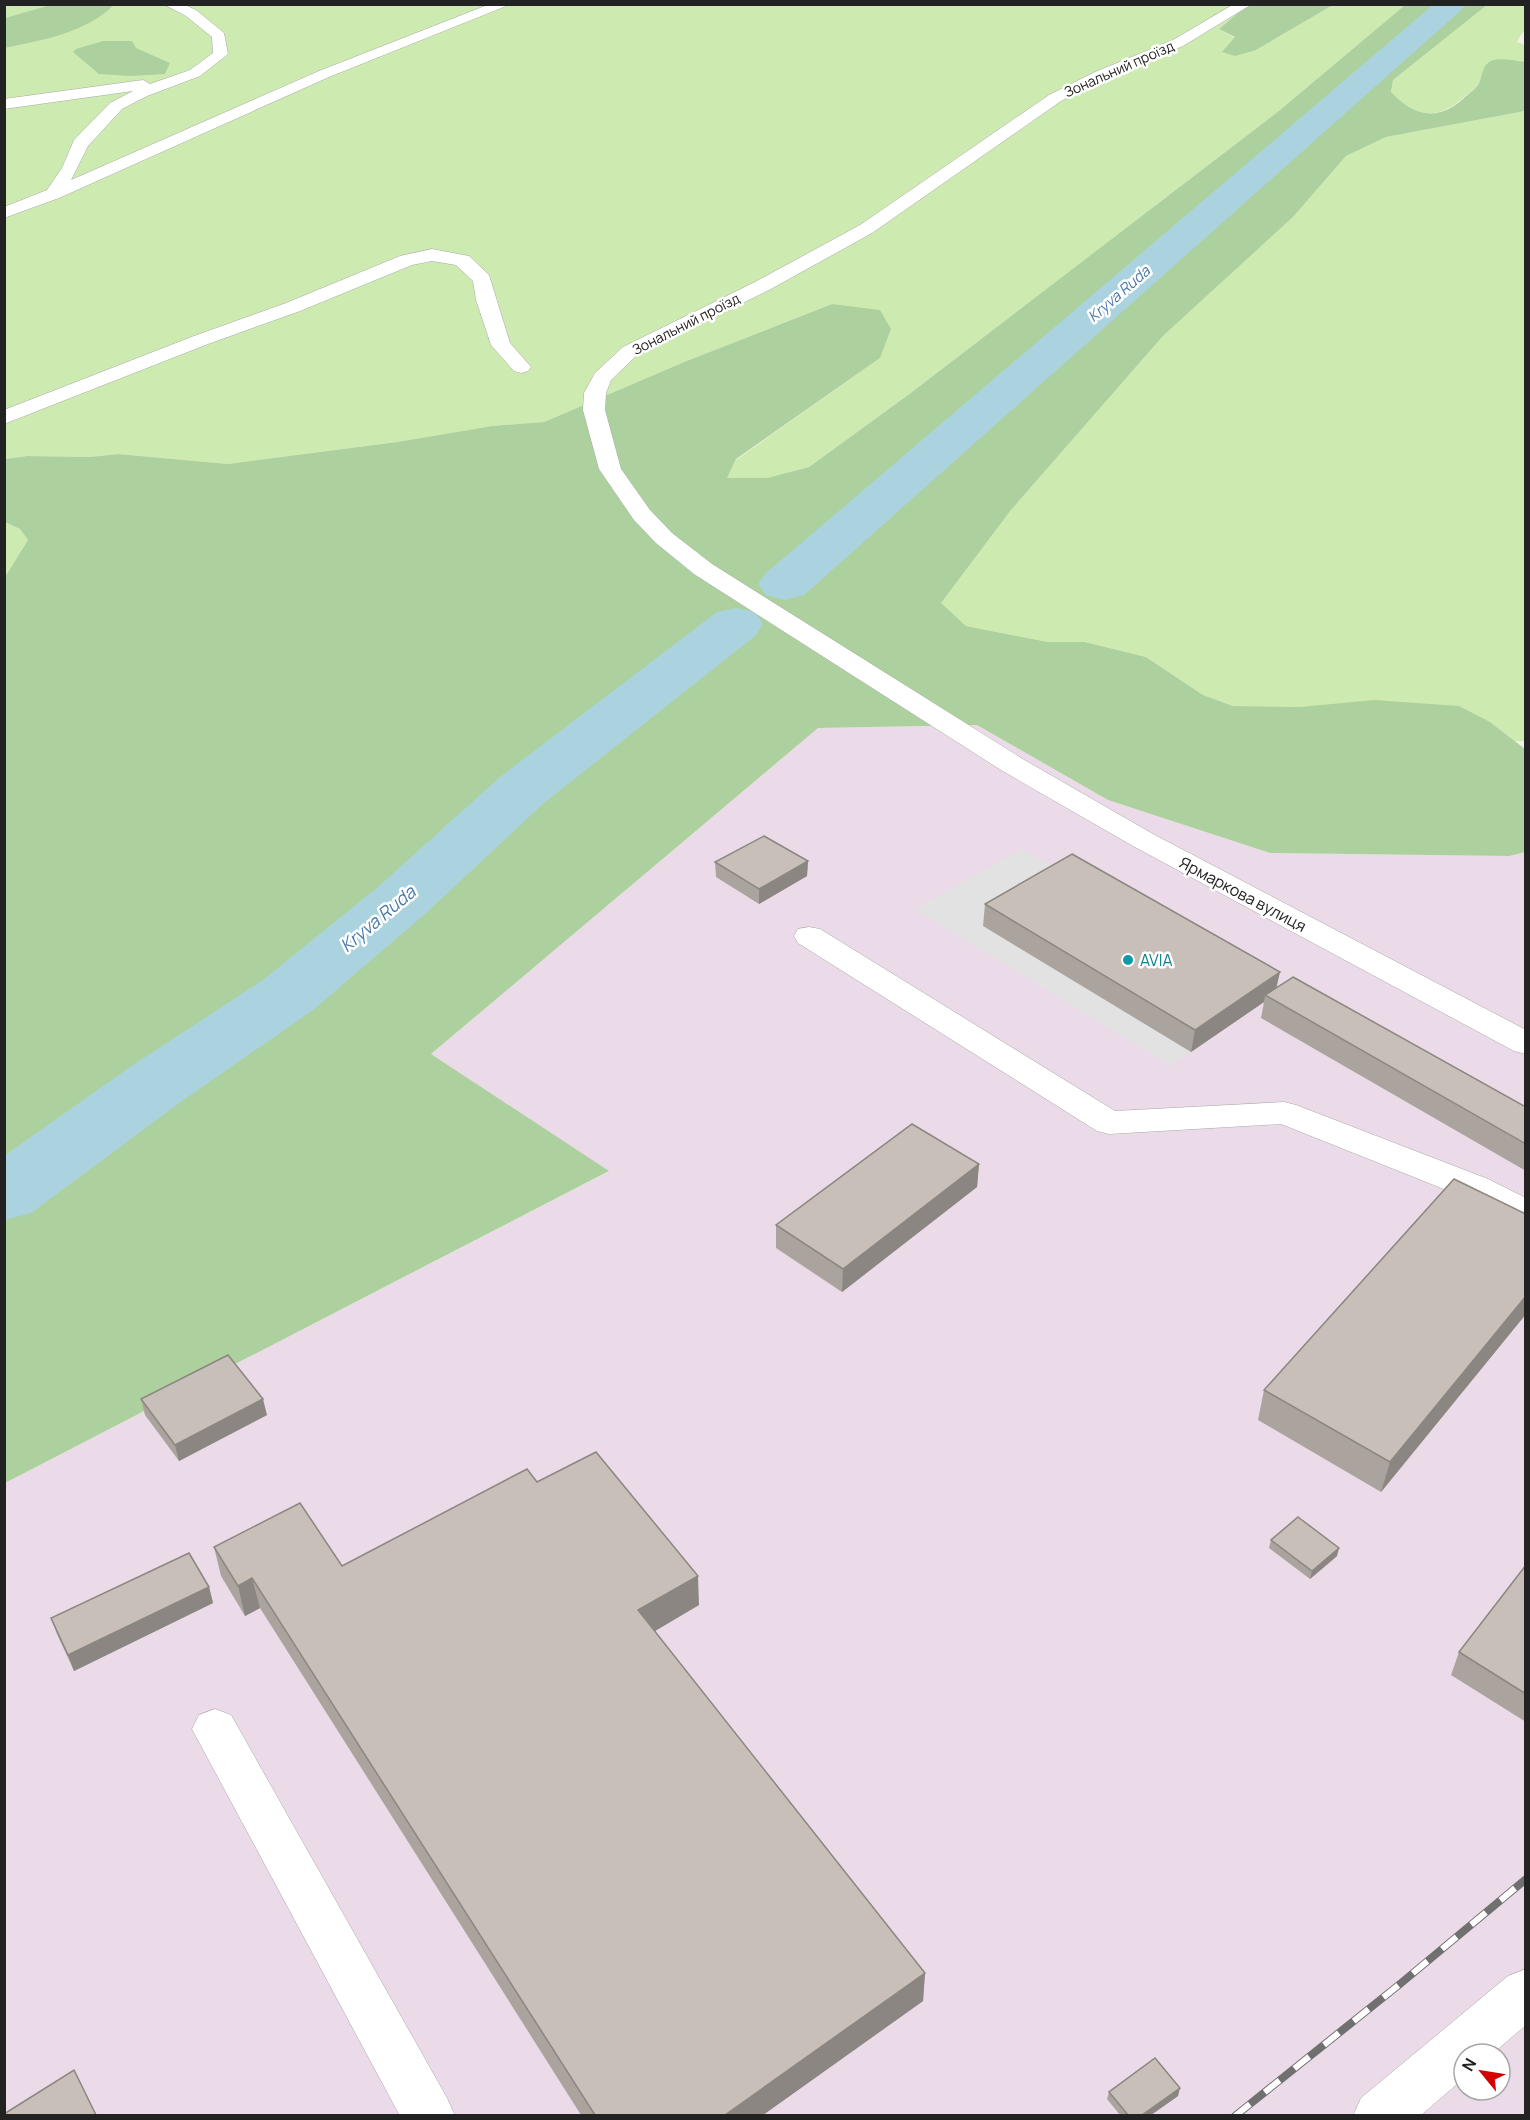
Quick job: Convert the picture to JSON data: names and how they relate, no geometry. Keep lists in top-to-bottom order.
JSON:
{
  "streets": {
    "street": ["Зональний проїзд", "Ярмаркова вулиця"]
  },
  "crossings": [
    ["Зональний проїзд", "Ярмаркова вулиця"]
  ],
  "water": ["Kryva Ruda"],
  "places": ["AVIA"],
  "north": "top left"
}
